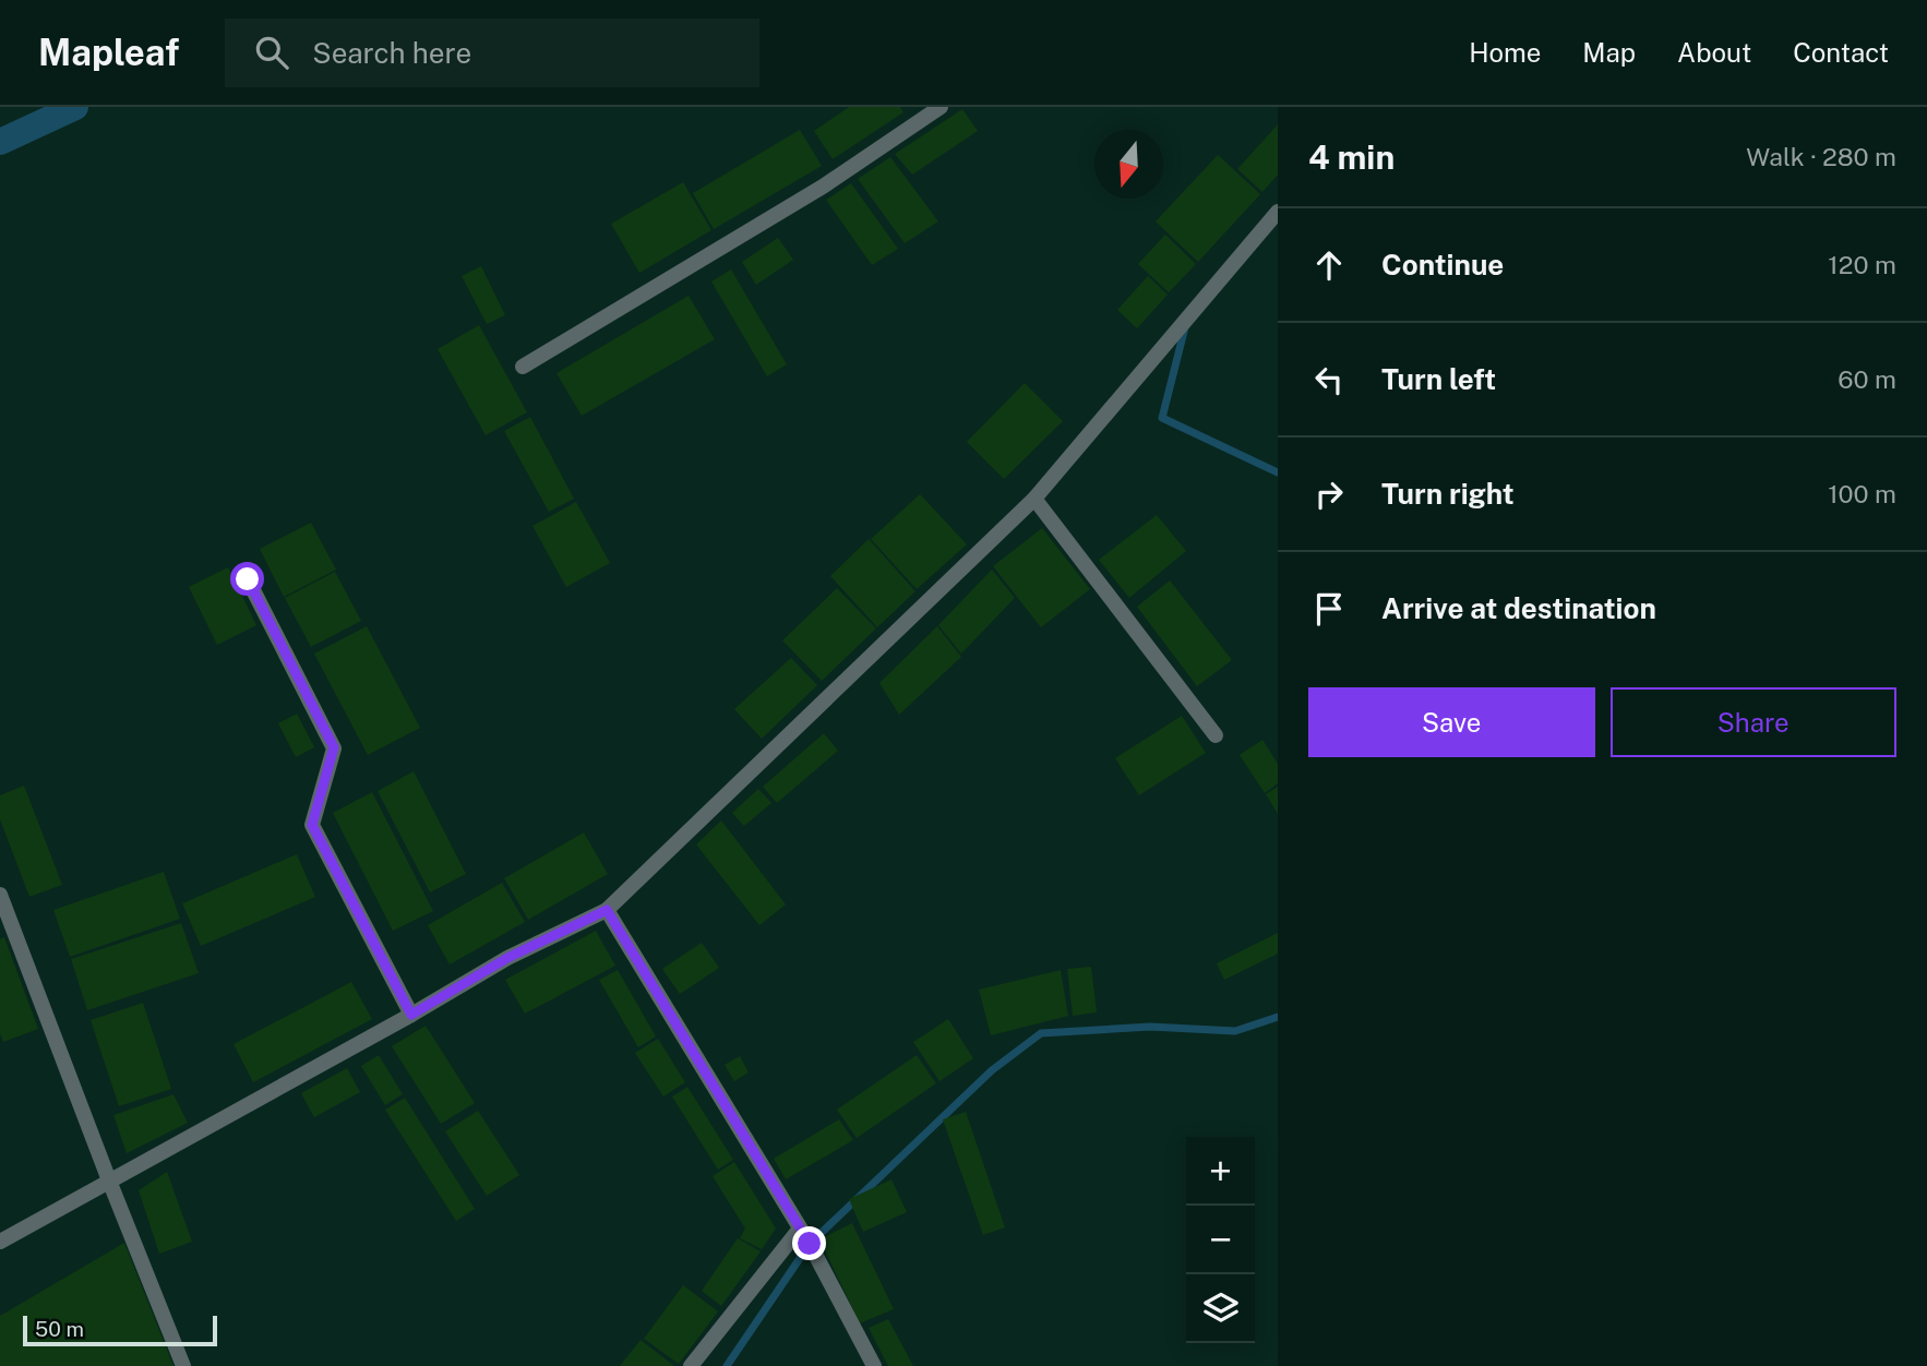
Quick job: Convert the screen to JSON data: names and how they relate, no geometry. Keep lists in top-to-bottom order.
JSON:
{
  "scale_bar": "50 m",
  "north": "bottom",
  "page": {
    "header": "Mapleaf",
    "search": "Search here",
    "nav": [
      "Home",
      "Map",
      "About",
      "Contact"
    ],
    "heading": ["4 min", "Walk · 280 m"],
    "list": [
      ["Continue", "120 m"],
      ["Turn left", "60 m"],
      ["Turn right", "100 m"],
      "Arrive at destination"
    ],
    "buttons": ["Save", "Share"],
    "map_buttons": ["+", "−"],
    "scale": "50 m"
  }
}
